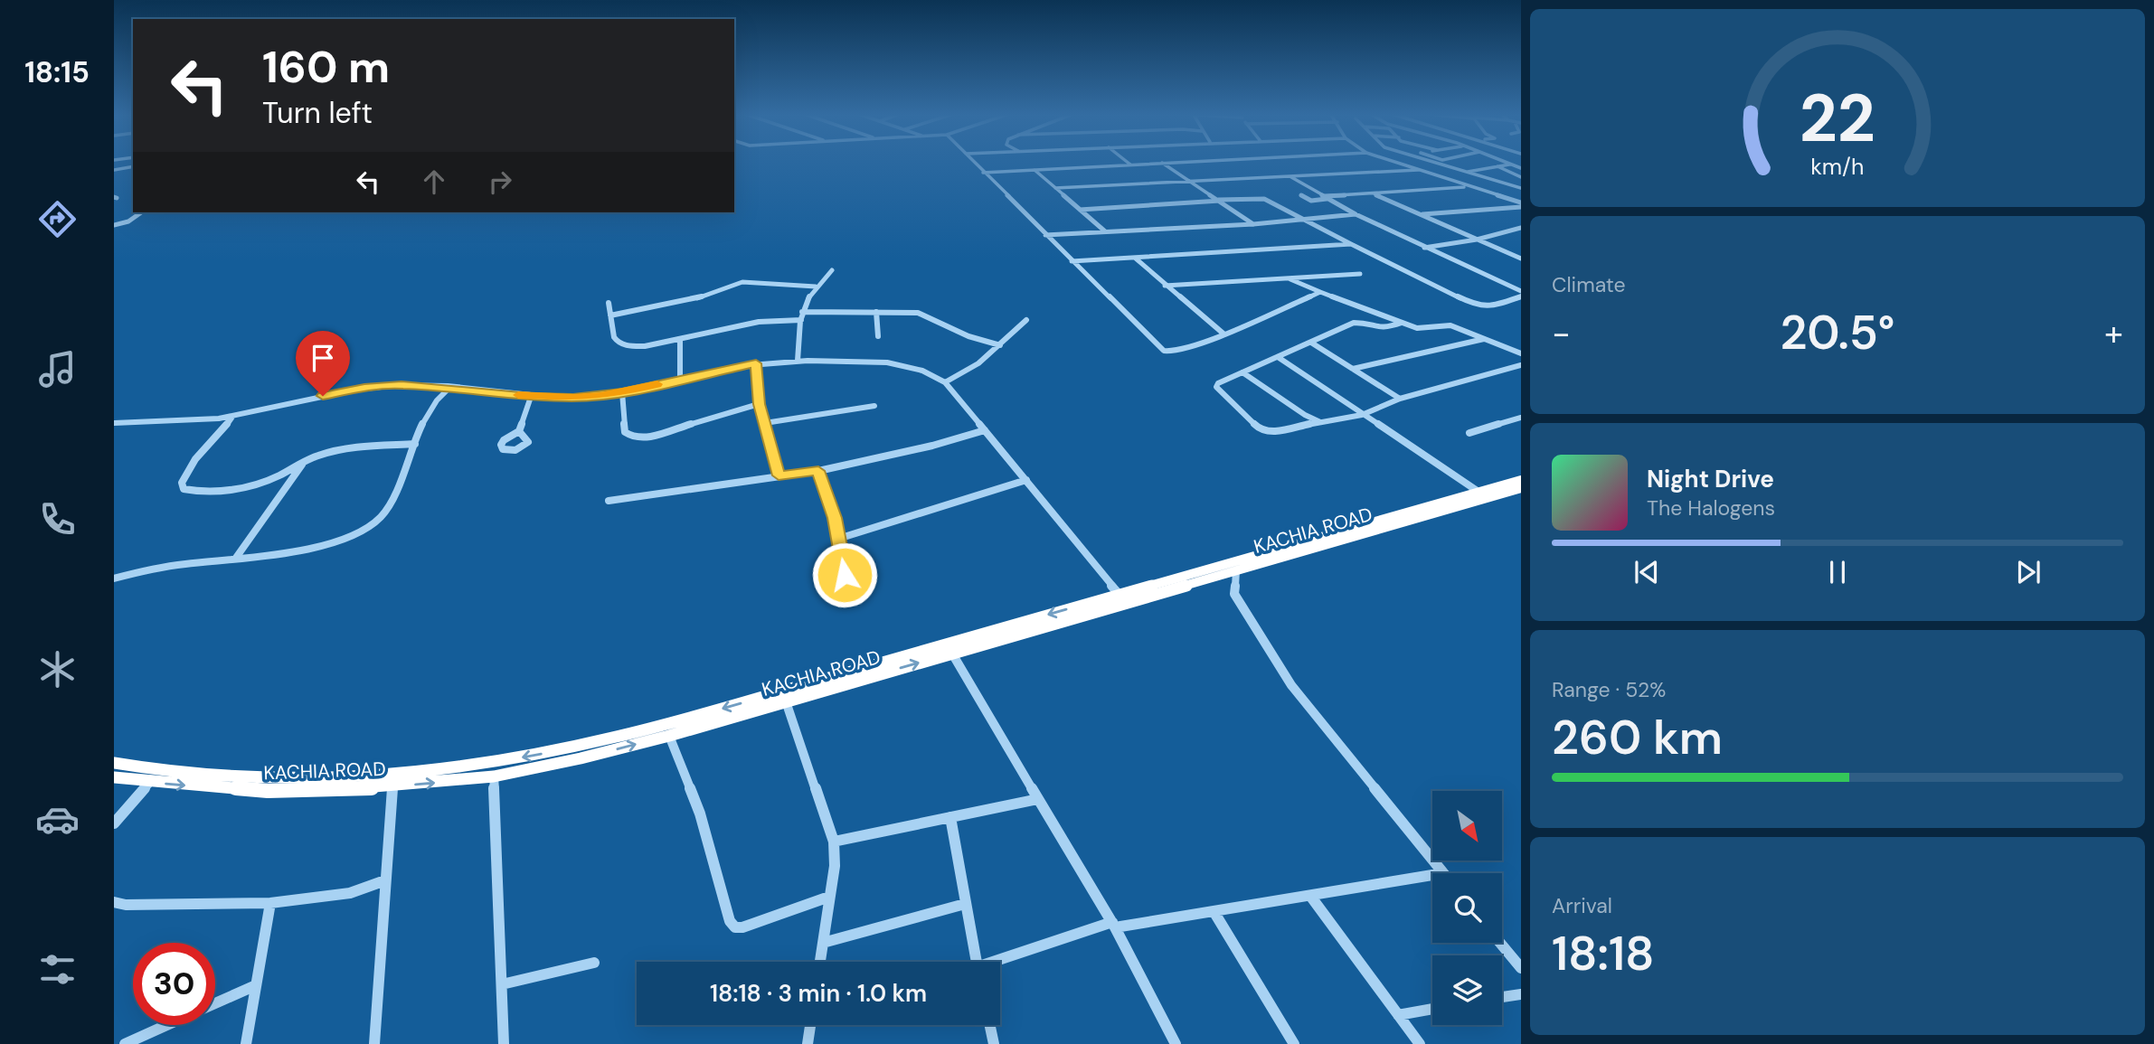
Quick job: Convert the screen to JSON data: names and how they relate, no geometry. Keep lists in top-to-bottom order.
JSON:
{
  "streets": {
    "highway": ["KACHIA ROAD"]
  },
  "north": "bottom right",
  "page": {
    "tabs": "18:15",
    "turn": ["160 m", "Turn left"],
    "tile": [
      "Climate",
      ["Range · 52%", "260 km"],
      ["Arrival", "18:18"]
    ],
    "heat": ["−", "20.5°", "+"],
    "song": ["Night Drive", "The Halogens"],
    "limit": "30",
    "trip": "18:18 · 3 min · 1.0 km",
    "gauge": ["22", "km/h"]
  }
}
